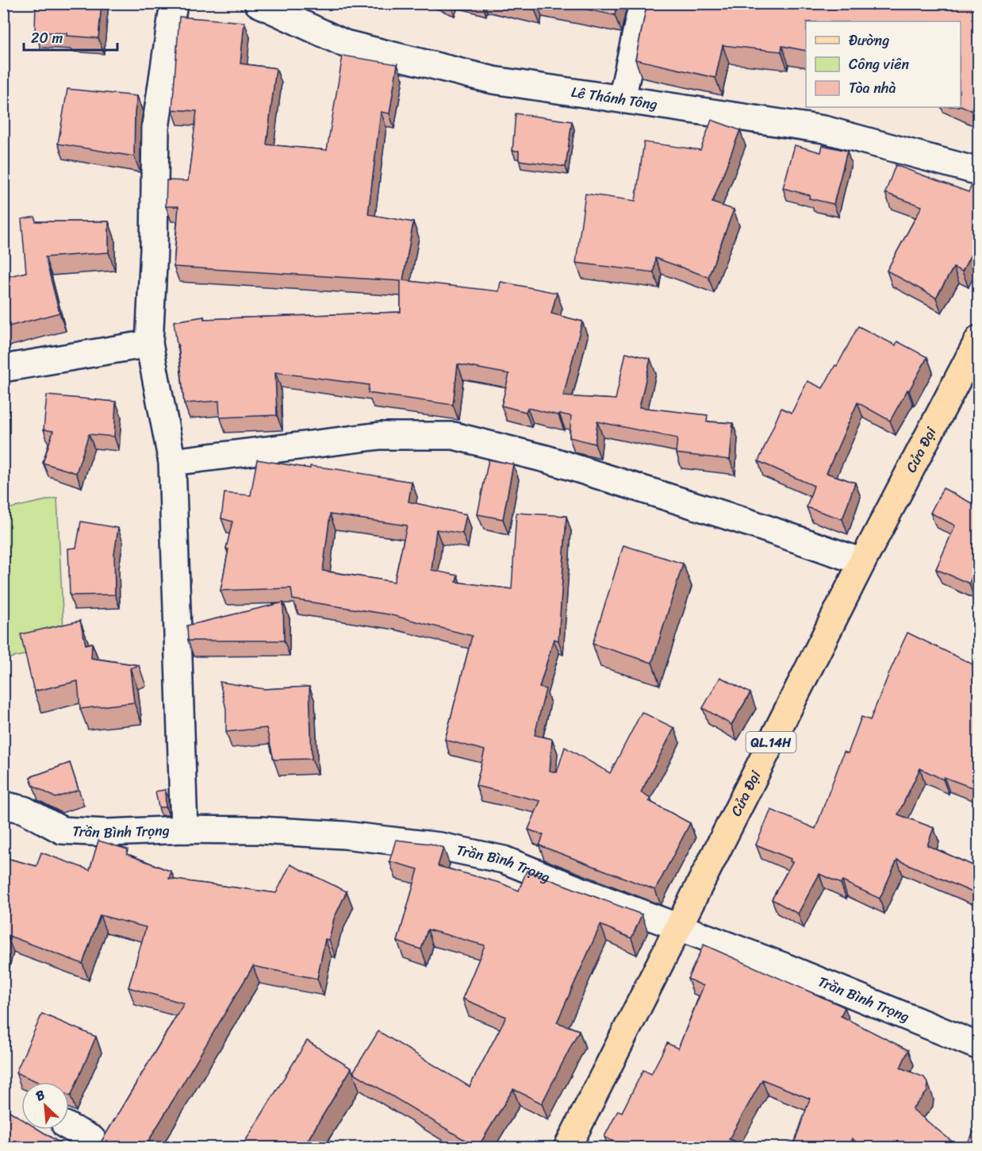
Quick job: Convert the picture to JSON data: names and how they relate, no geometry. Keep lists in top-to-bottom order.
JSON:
{
  "streets": {
    "main road": ["Cửa Đại", "QL.14H"],
    "street": ["Lê Thánh Tông", "Trần Bình Trọng"]
  },
  "crossings": [
    ["Cửa Đại", "Trần Bình Trọng"]
  ],
  "legend": ["Đường", "Công viên", "Tòa nhà"],
  "scale_bar": "20 m",
  "north": "top left"
}
